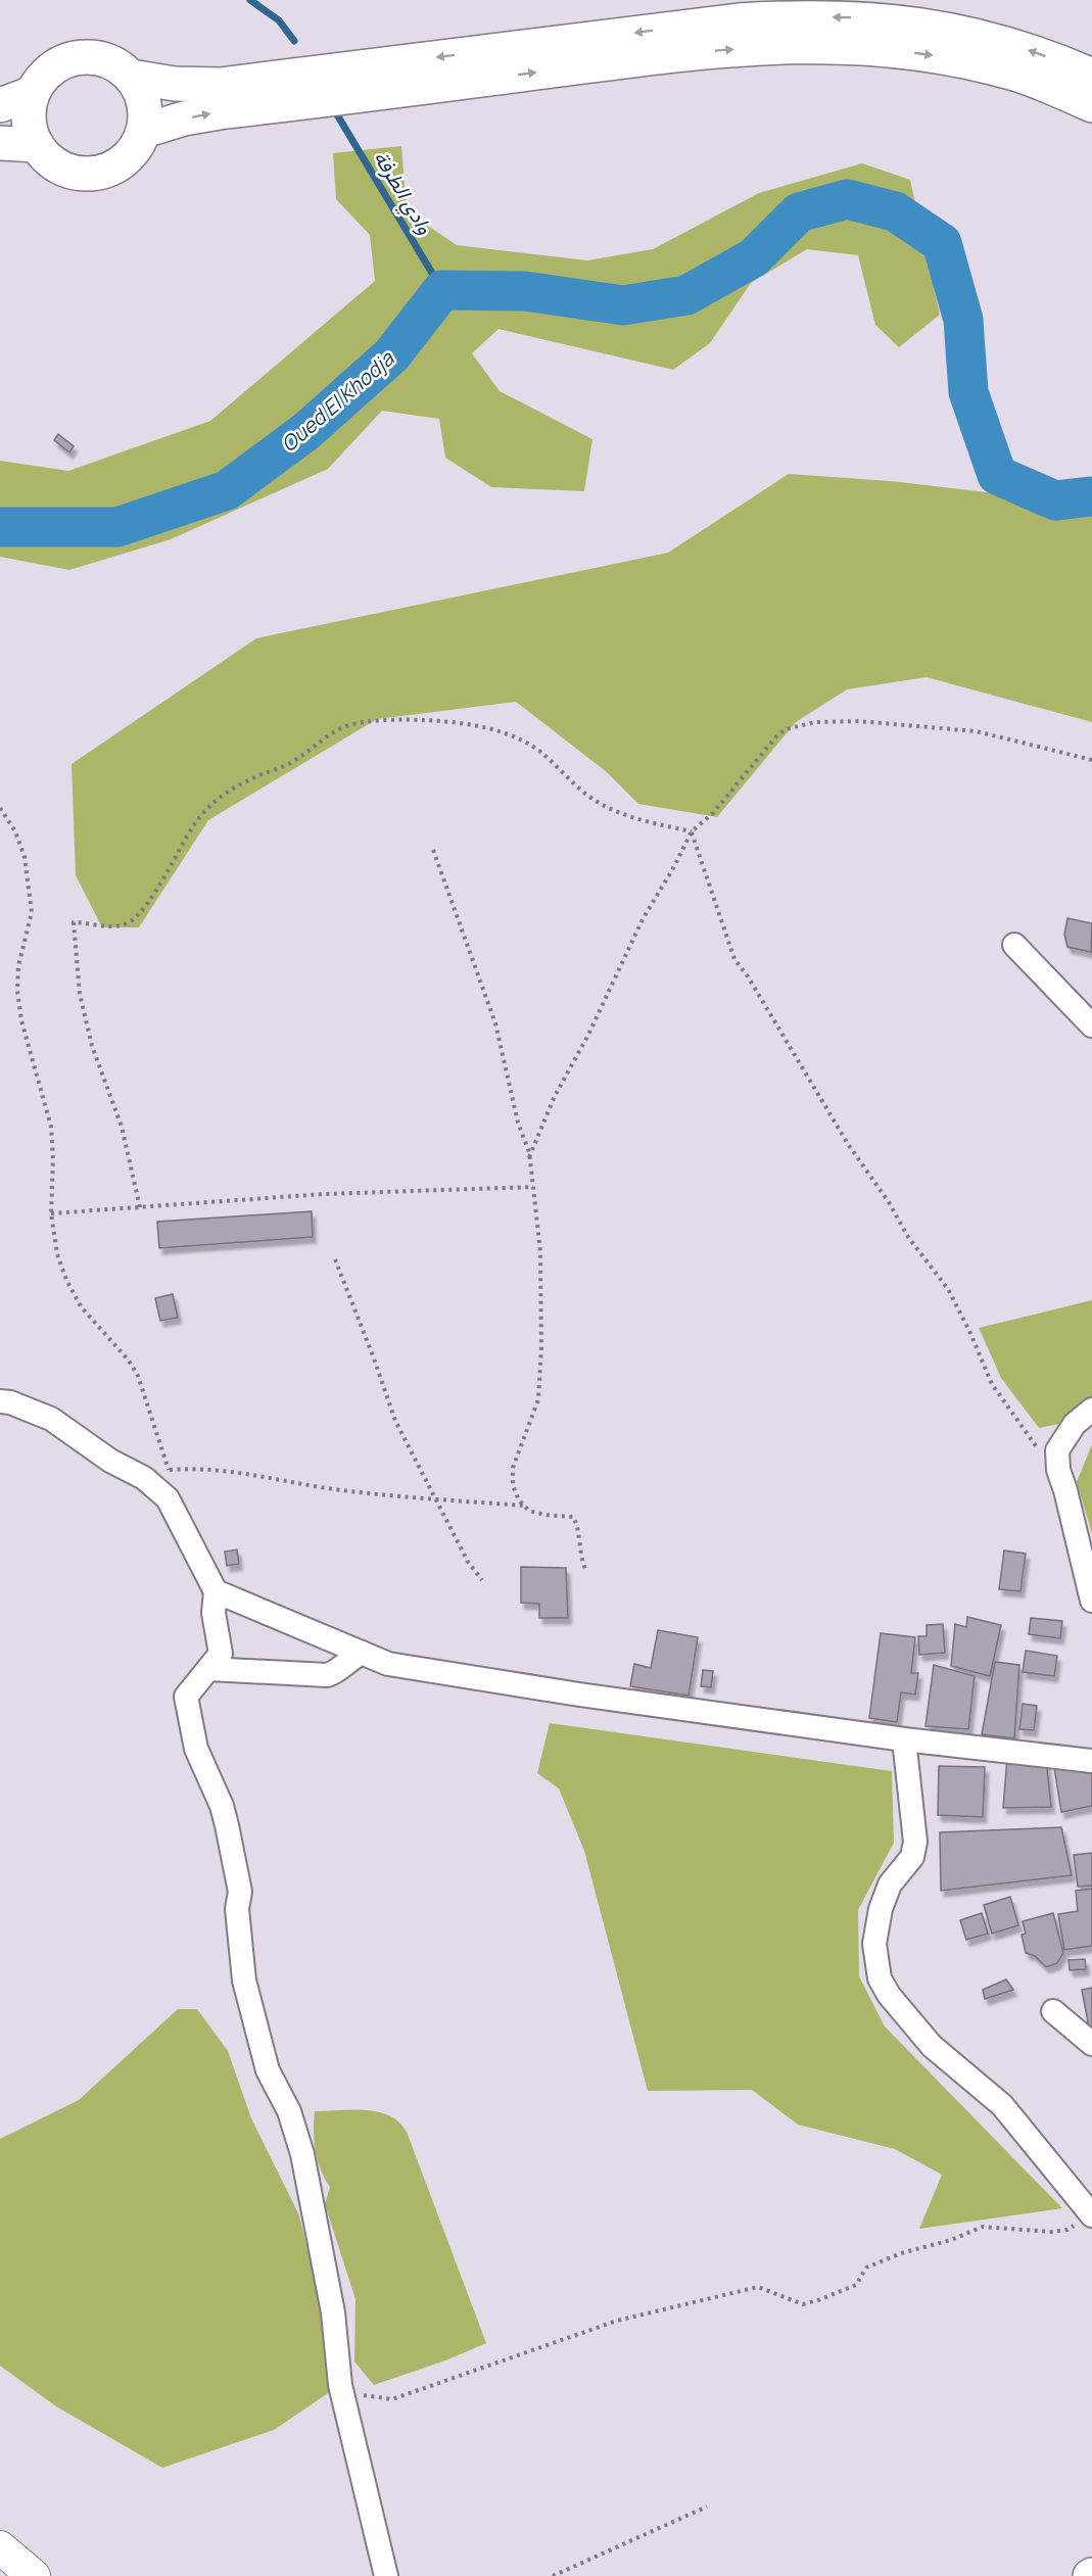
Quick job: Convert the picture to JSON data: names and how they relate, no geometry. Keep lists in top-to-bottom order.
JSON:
{
  "water": ["وادي الطرفة", "Oued El Khodja"]
}
